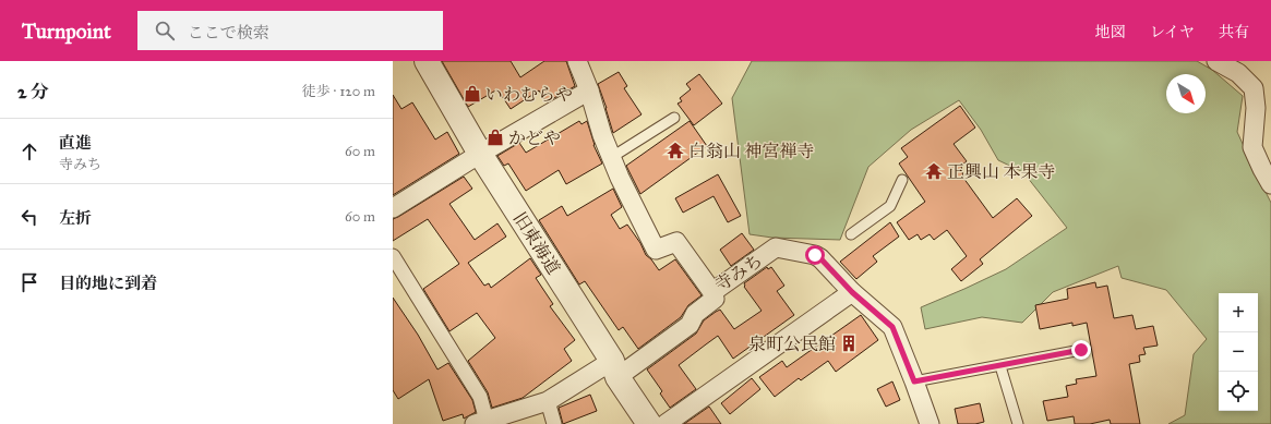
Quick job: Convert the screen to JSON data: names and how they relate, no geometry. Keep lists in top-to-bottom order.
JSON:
{
  "streets": {
    "street": ["旧東海道", "寺みち"]
  },
  "places": {
    "shop": ["いわむらや", "かどや"],
    "temple": ["白翁山 神宮禅寺", "正興山 本果寺"],
    "building": ["泉町公民館"]
  },
  "north": "bottom right",
  "page": {
    "header": "Turnpoint",
    "search": "ここで検索",
    "nav": ["地図", "レイヤ", "共有"],
    "heading": ["2 分", "徒歩 · 120 m"],
    "list": [
      ["直進", "寺みち", "60 m"],
      ["左折", "60 m"],
      "目的地に到着"
    ],
    "map_buttons": ["+", "−"]
  }
}
